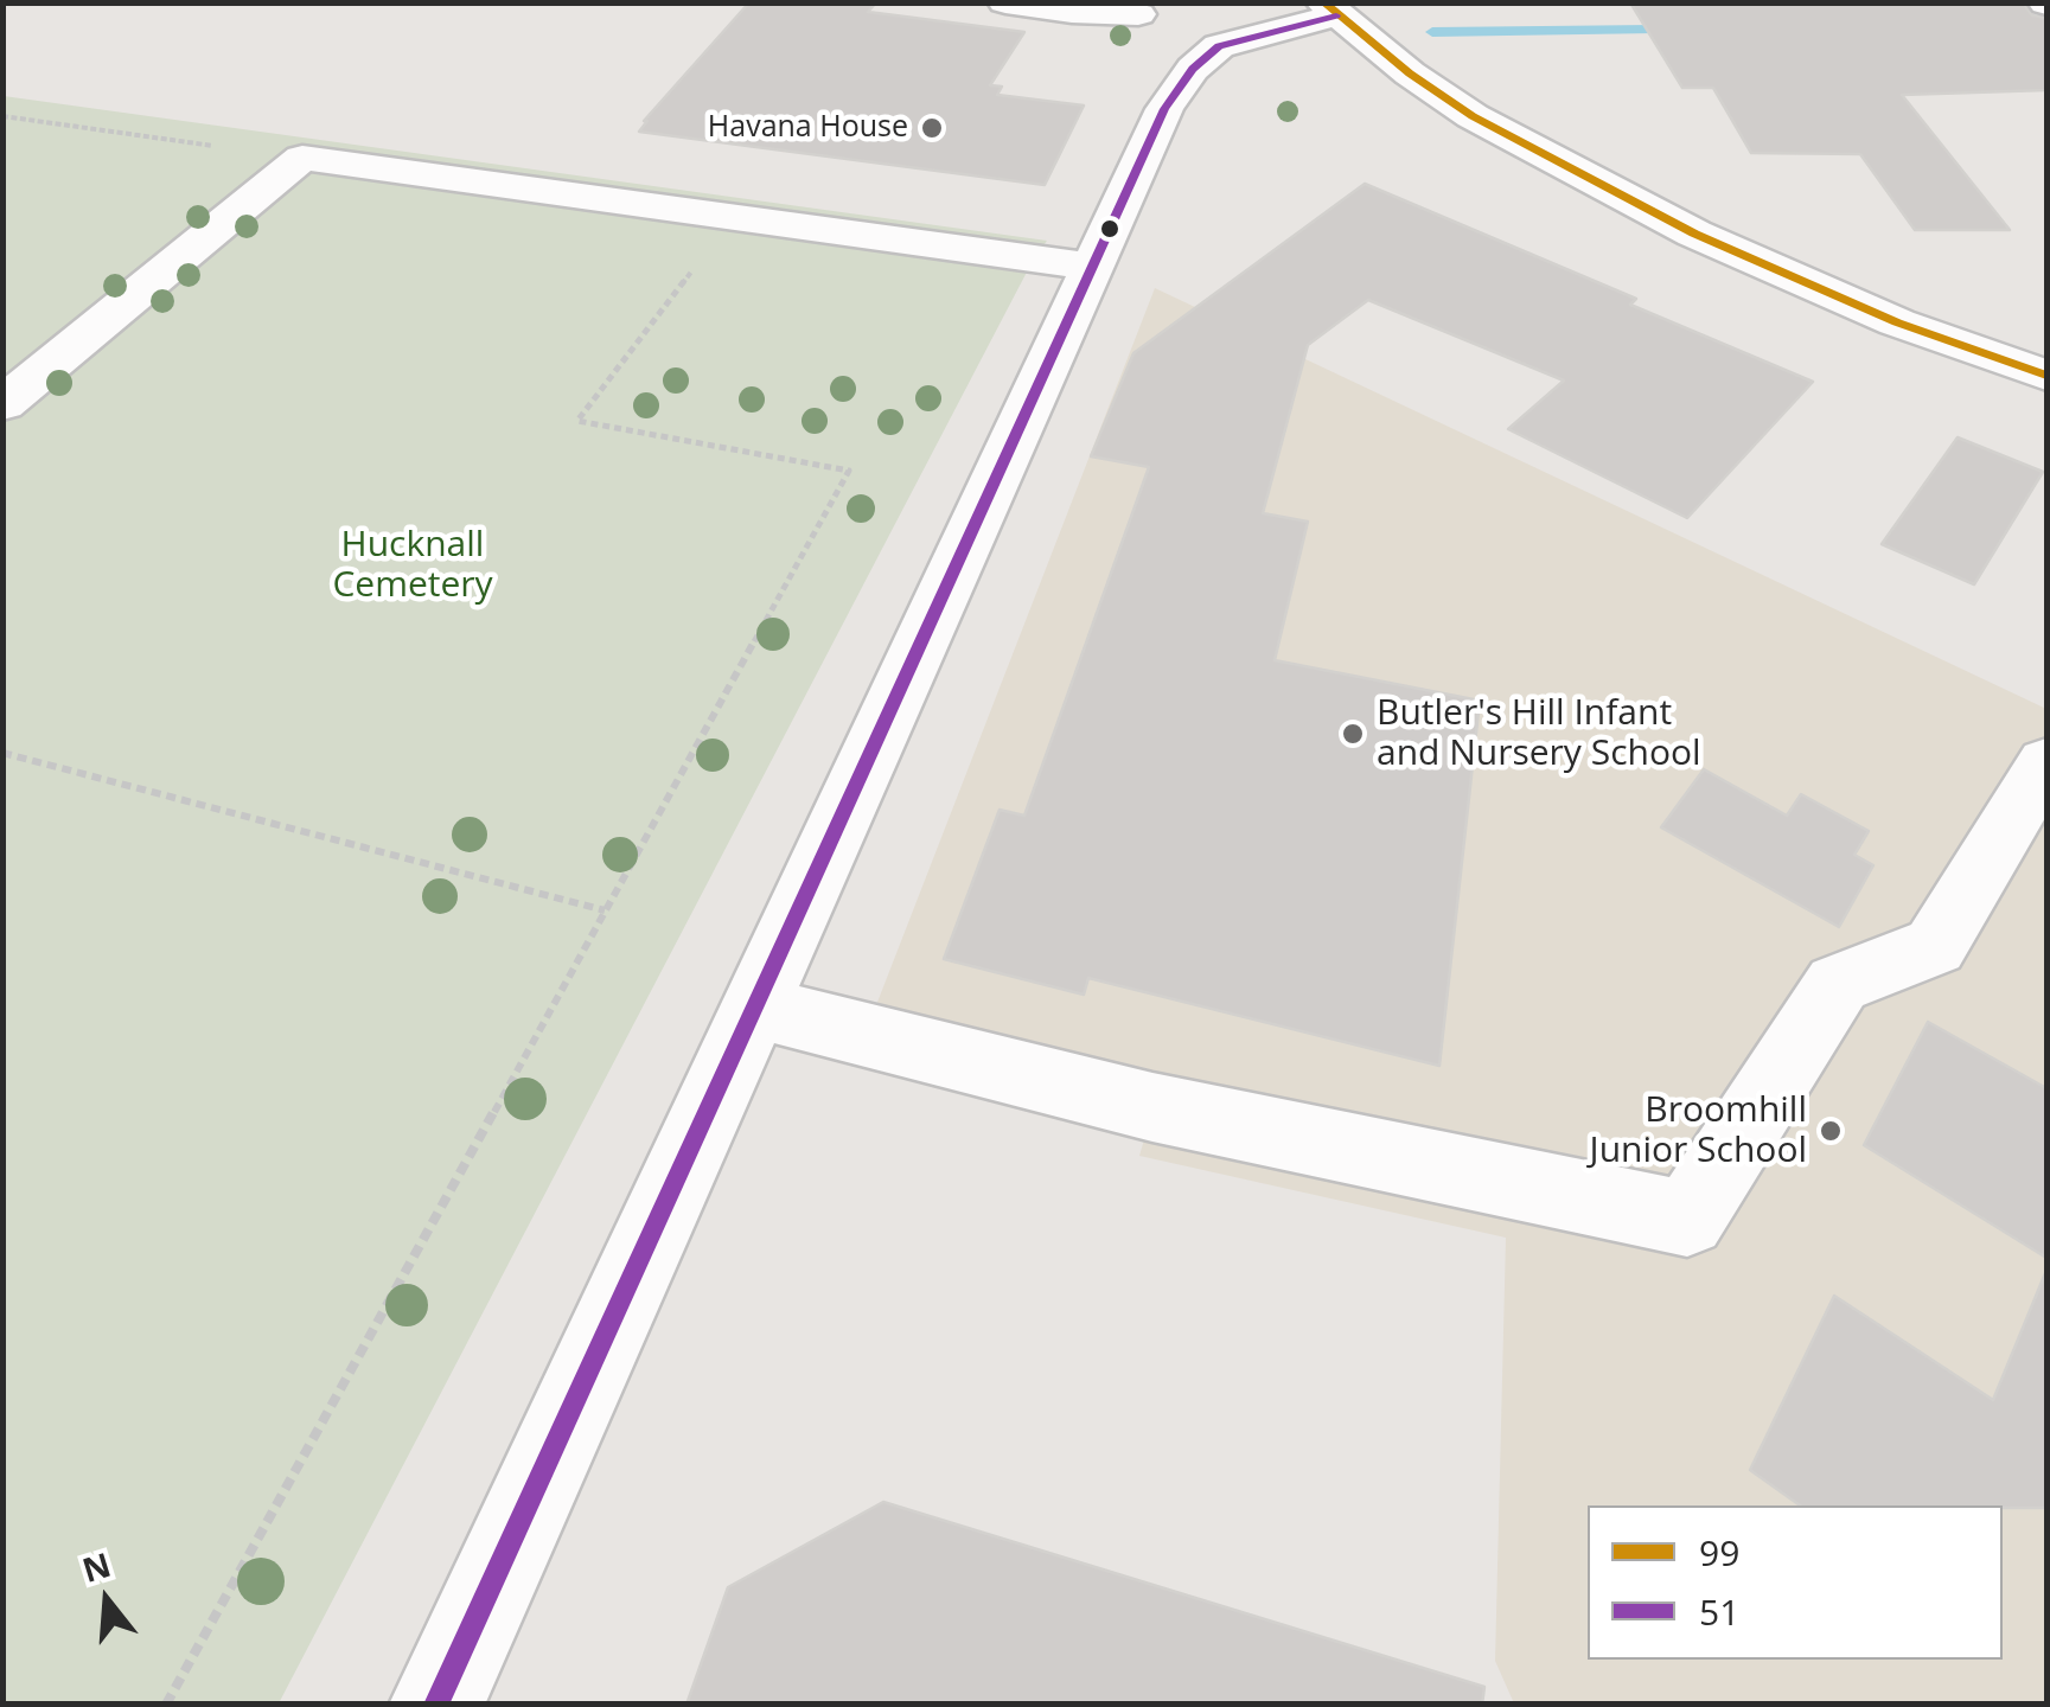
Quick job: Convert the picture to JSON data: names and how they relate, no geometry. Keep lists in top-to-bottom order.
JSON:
{
  "parks": ["Hucknall Cemetery"],
  "places": ["Havana House", "Butler's Hill Infant and Nursery School", "Broomhill Junior School"],
  "lines": ["transit line 99", "transit line 51"],
  "legend": ["99", "51"],
  "north": "top"
}
